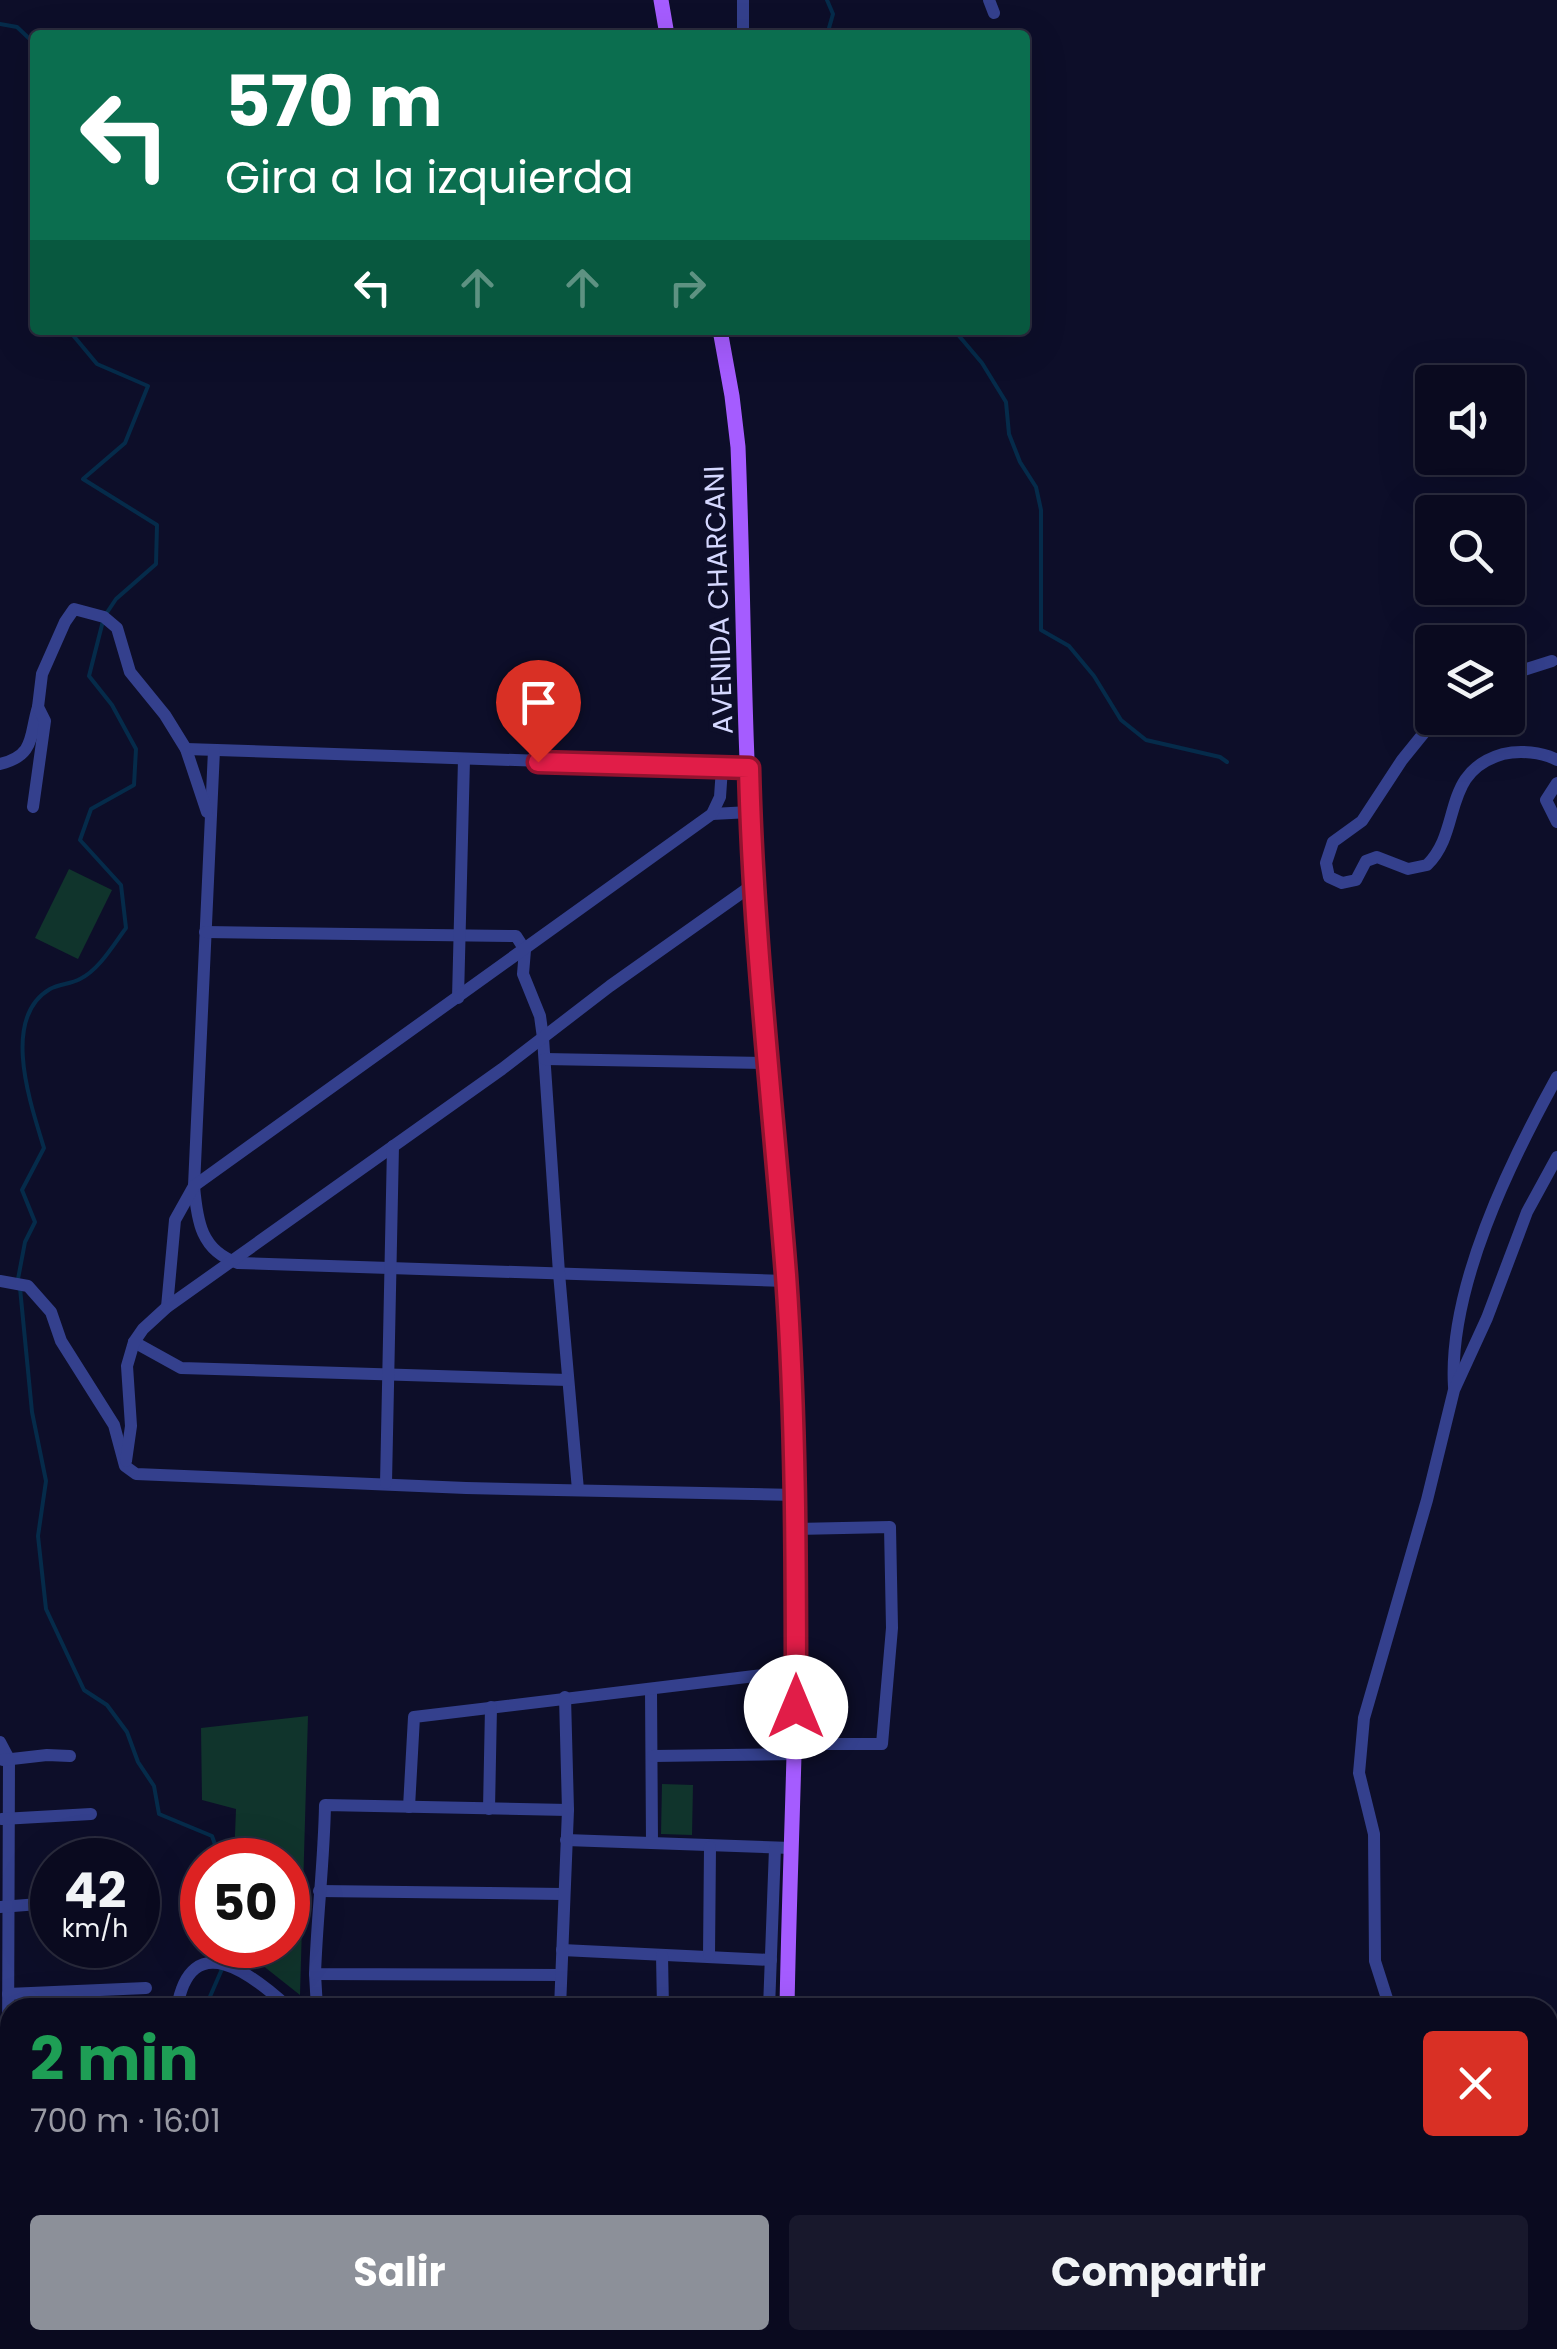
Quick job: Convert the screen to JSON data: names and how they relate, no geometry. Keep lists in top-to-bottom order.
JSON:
{
  "streets": {
    "main road": ["AVENIDA CHARCANI"]
  },
  "page": {
    "turn": ["570 m", "Gira a la izquierda"],
    "speed": "42 km/h",
    "limit": "50",
    "heading": ["2 min", "700 m · 16:01"],
    "buttons": ["Salir", "Compartir"]
  }
}
